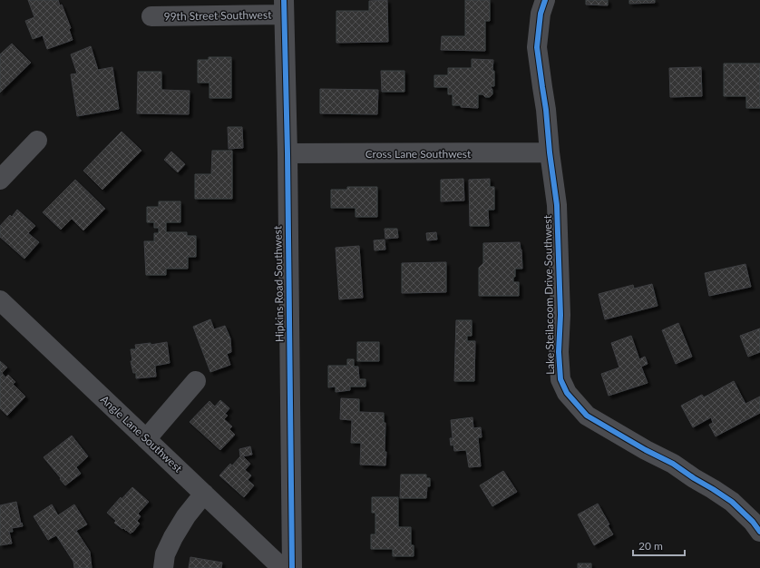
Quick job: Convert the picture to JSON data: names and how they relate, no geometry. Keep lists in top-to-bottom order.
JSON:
{
  "streets": {
    "street": [
      "99th Street Southwest",
      "Cross Lane Southwest",
      "Hipkins Road Southwest",
      "Lake Steilacoom Drive Southwest",
      "Angle Lane Southwest"
    ]
  },
  "crossings": [
    ["99th Street Southwest", "Hipkins Road Southwest"],
    ["Cross Lane Southwest", "Hipkins Road Southwest"],
    ["Cross Lane Southwest", "Lake Steilacoom Drive Southwest"]
  ],
  "scale_bar": "20 m"
}
